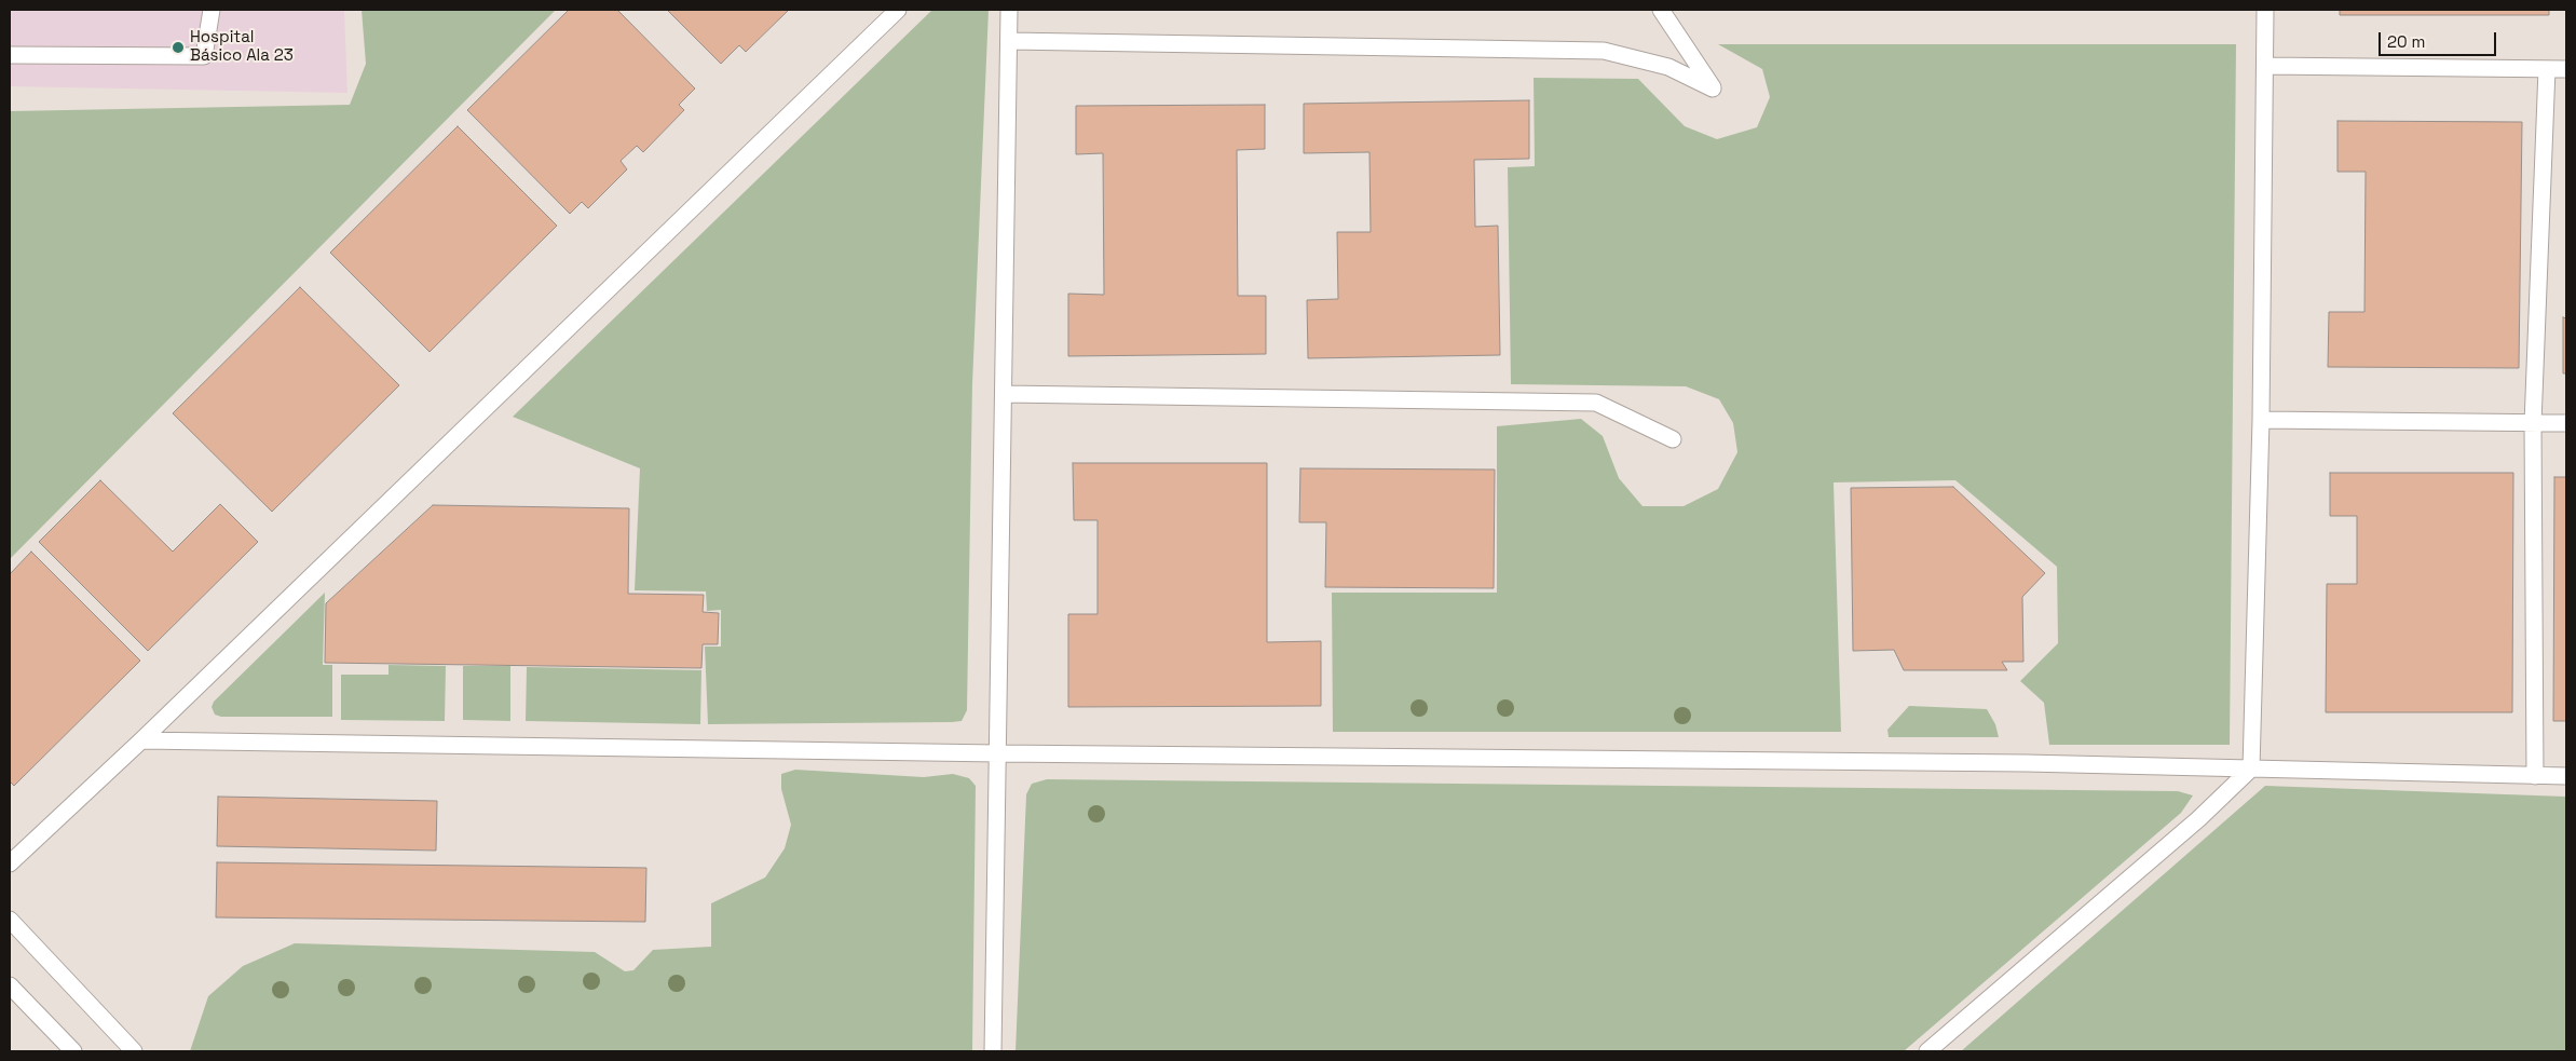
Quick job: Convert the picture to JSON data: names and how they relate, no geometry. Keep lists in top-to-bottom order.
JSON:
{
  "places": ["Hospital Básico Ala 23"],
  "scale_bar": "20 m"
}
